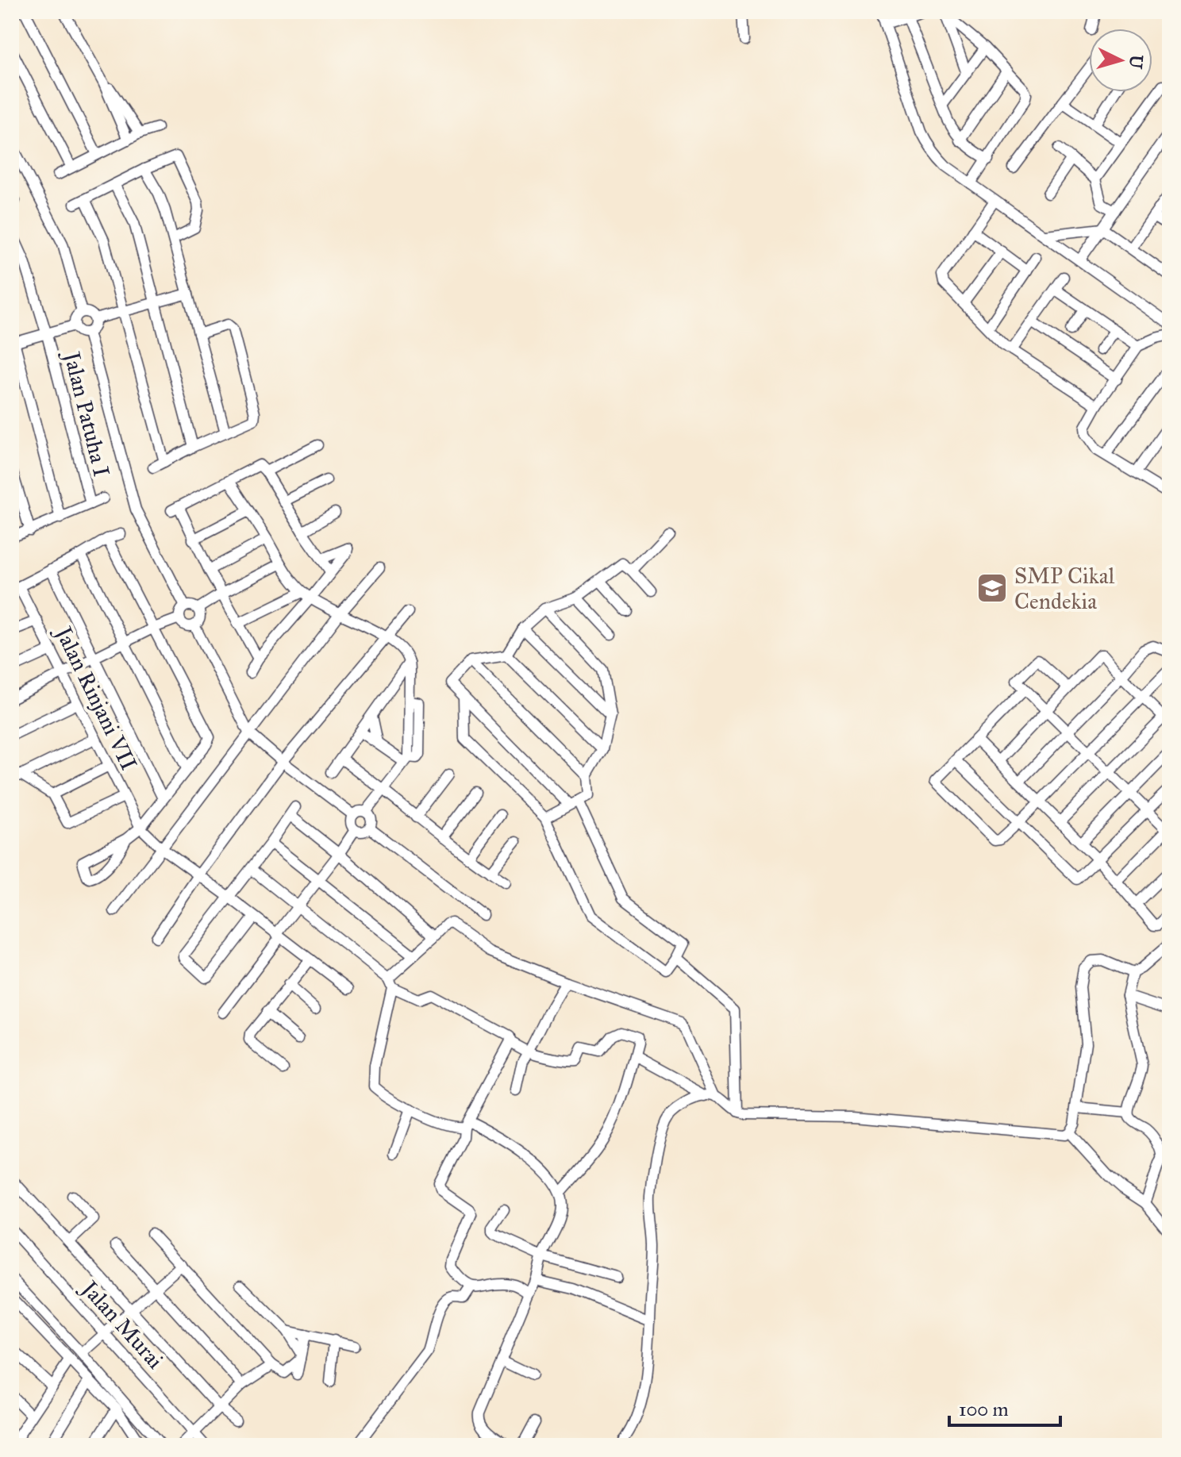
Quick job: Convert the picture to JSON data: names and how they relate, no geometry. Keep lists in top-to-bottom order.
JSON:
{
  "streets": {
    "street": ["Jalan Patuha I", "Jalan Rinjani VII", "Jalan Murai"]
  },
  "places": {
    "school or university": ["SMP Cikal Cendekia"]
  },
  "scale_bar": "100 m",
  "north": "right"
}
